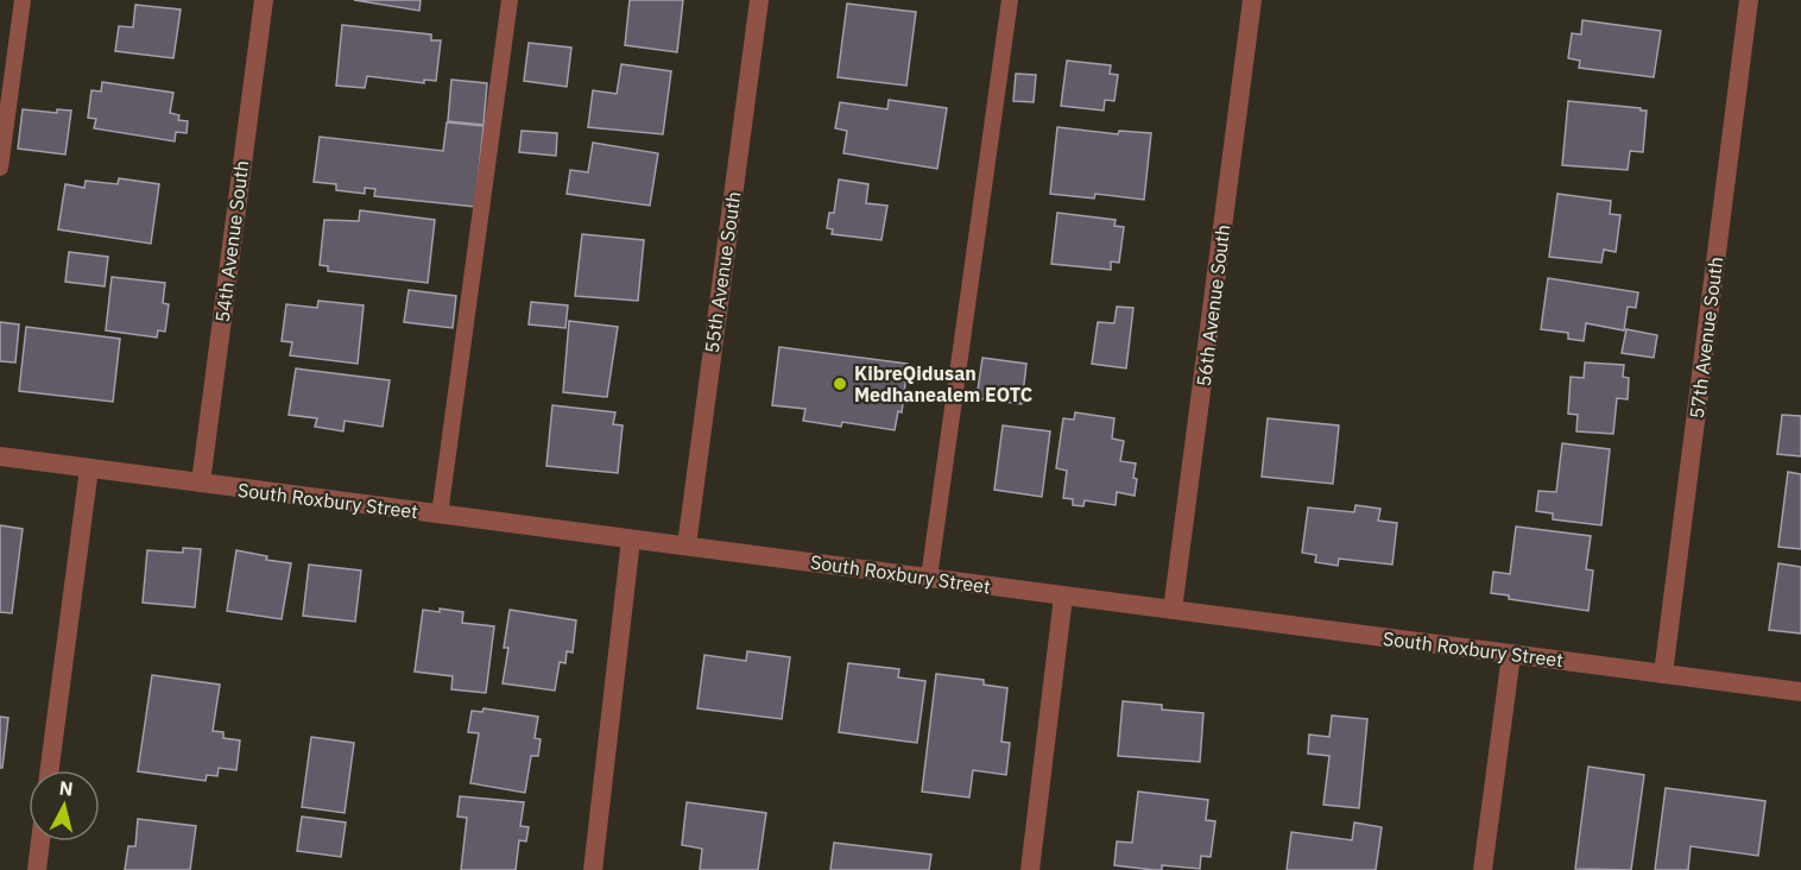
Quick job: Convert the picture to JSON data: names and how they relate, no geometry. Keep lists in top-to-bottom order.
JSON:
{
  "streets": {
    "street": [
      "54th Avenue South",
      "55th Avenue South",
      "56th Avenue South",
      "57th Avenue South",
      "South Roxbury Street"
    ]
  },
  "crossings": [
    ["54th Avenue South", "South Roxbury Street"],
    ["55th Avenue South", "South Roxbury Street"],
    ["56th Avenue South", "South Roxbury Street"],
    ["57th Avenue South", "South Roxbury Street"]
  ],
  "places": ["KibreQidusan Medhanealem EOTC"],
  "north": "top"
}
